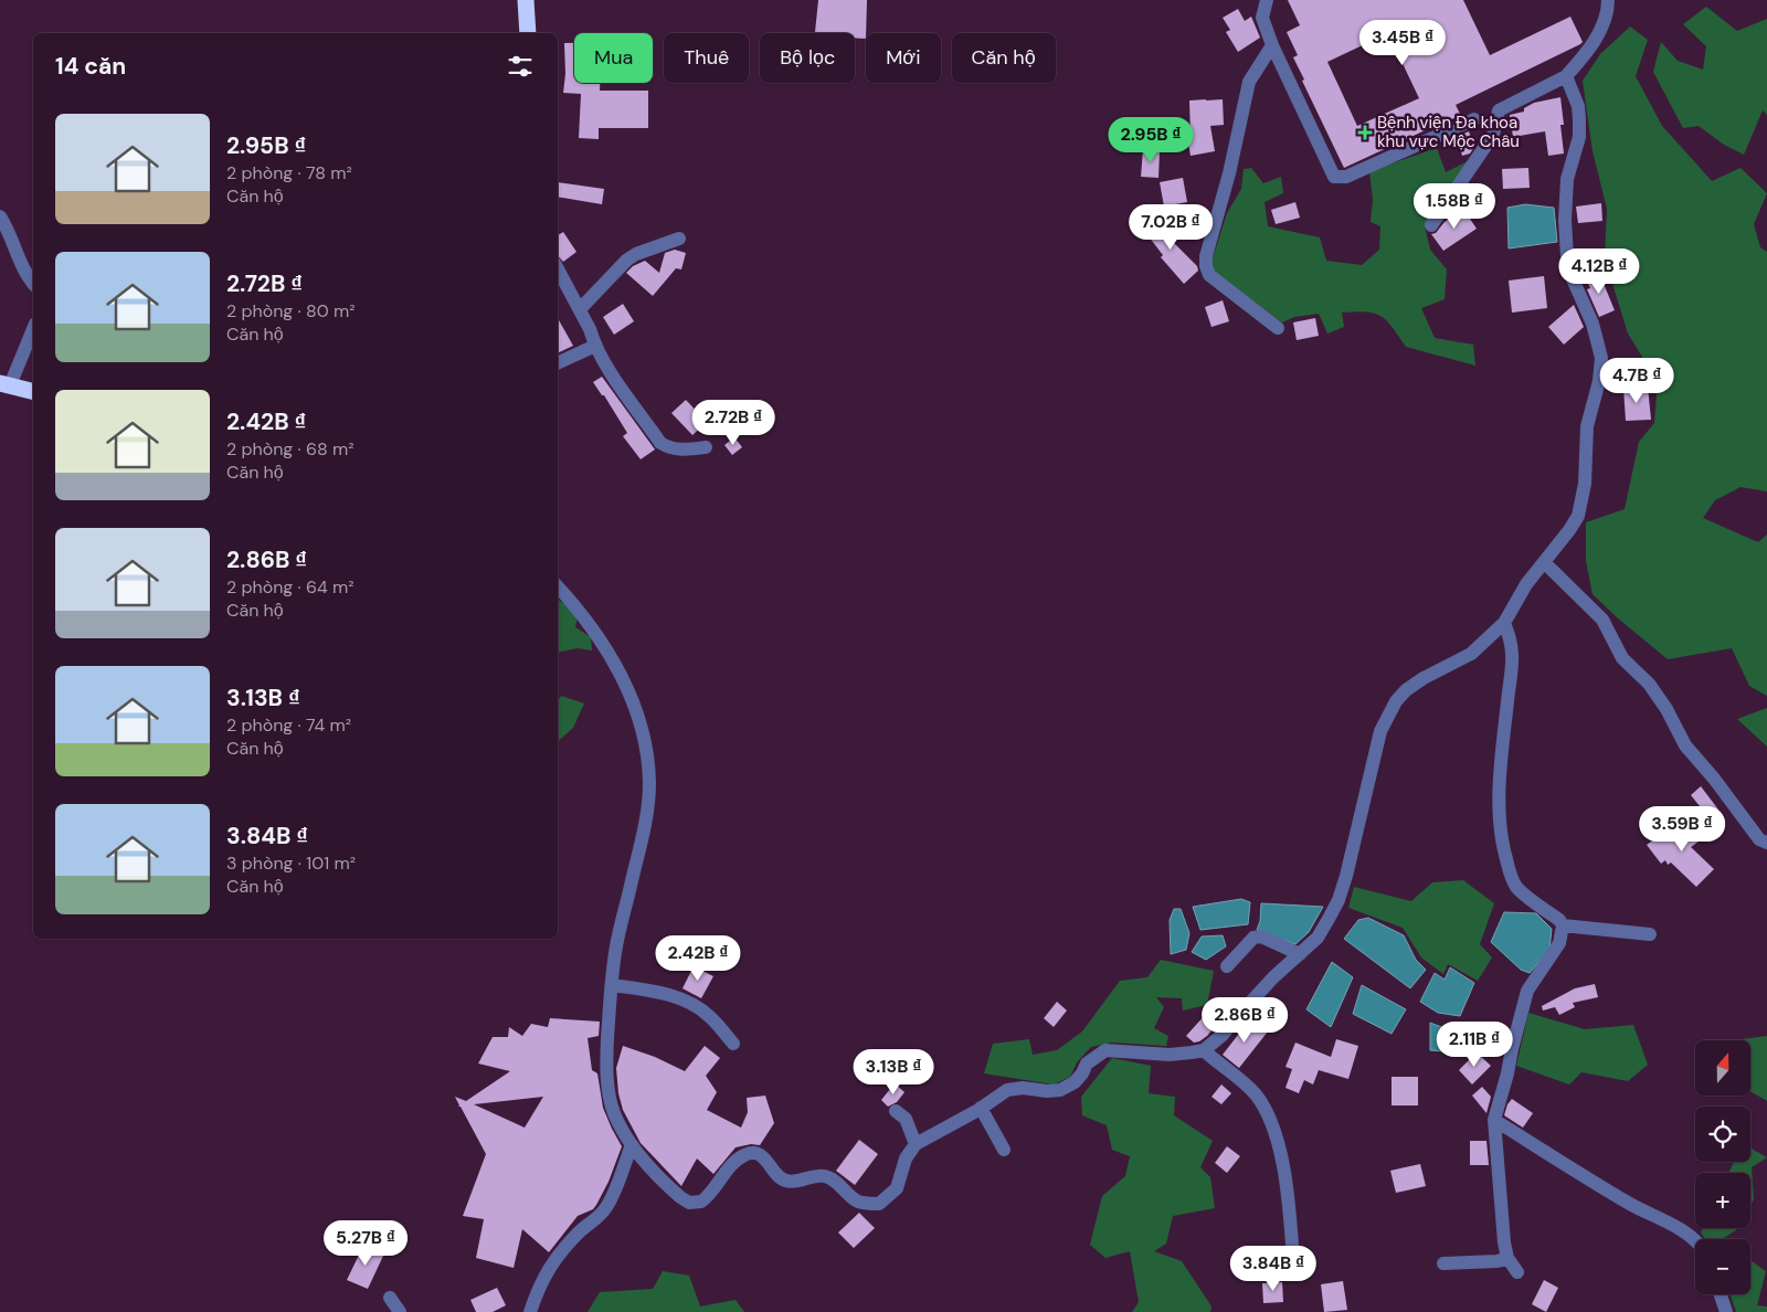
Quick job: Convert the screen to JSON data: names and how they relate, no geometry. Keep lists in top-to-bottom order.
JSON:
{
  "places": {
    "health": ["Bệnh viện Đa khoa khu vực Mộc Châu"]
  },
  "north": "top",
  "page": {
    "price": [
      "3.45B ₫",
      "2.95B ₫",
      "1.58B ₫",
      "7.02B ₫",
      "4.12B ₫",
      "4.7B ₫",
      "2.72B ₫",
      "3.59B ₫",
      "2.42B ₫",
      "2.86B ₫",
      "2.11B ₫",
      "3.13B ₫",
      "5.27B ₫",
      "3.84B ₫"
    ],
    "chip": [
      "Mua",
      "Thuê",
      "Bộ lọc",
      "Mới",
      "Căn hộ"
    ],
    "heading": "14 căn",
    "list": [
      {
        "name": "2.95B ₫",
        "note": "2 phòng · 78 m² · Căn hộ"
      },
      {
        "name": "2.72B ₫",
        "note": "2 phòng · 80 m² · Căn hộ"
      },
      {
        "name": "2.42B ₫",
        "note": "2 phòng · 68 m² · Căn hộ"
      },
      {
        "name": "2.86B ₫",
        "note": "2 phòng · 64 m² · Căn hộ"
      },
      {
        "name": "3.13B ₫",
        "note": "2 phòng · 74 m² · Căn hộ"
      },
      {
        "name": "3.84B ₫",
        "note": "3 phòng · 101 m² · Căn hộ"
      }
    ],
    "map_buttons": ["+", "−"]
  }
}
